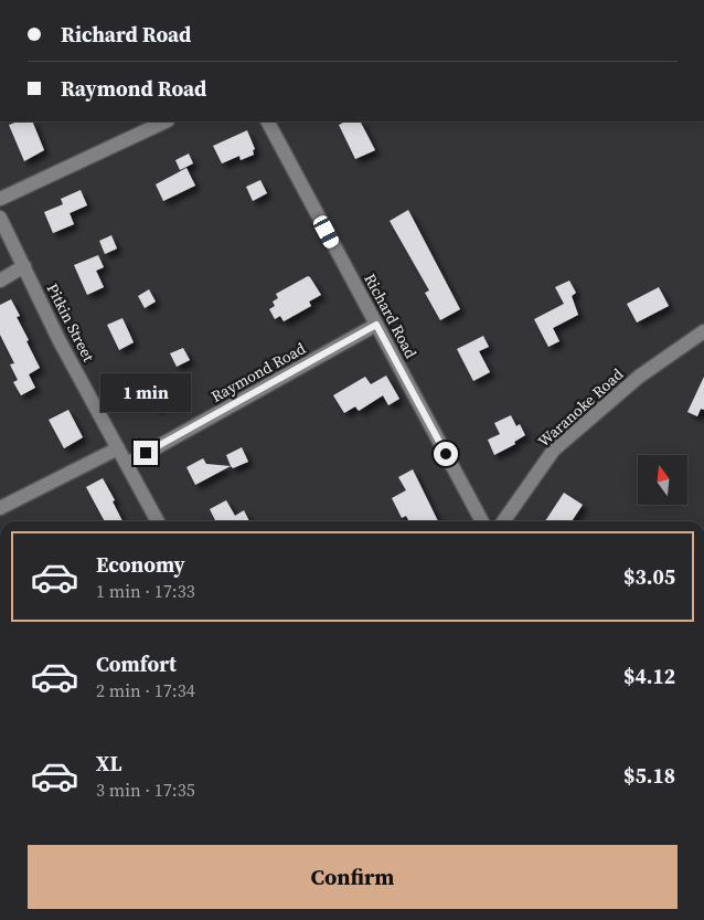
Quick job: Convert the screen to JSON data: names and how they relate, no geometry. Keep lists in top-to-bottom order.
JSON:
{
  "streets": {
    "street": [
      "Richard Road",
      "Pitkin Street",
      "Raymond Road",
      "Waranoke Road"
    ]
  },
  "crossings": [
    ["Richard Road", "Raymond Road"],
    ["Pitkin Street", "Raymond Road"]
  ],
  "north": "top",
  "page": {
    "banner": ["Richard Road", "Raymond Road"],
    "bubble": "1 min",
    "list": [
      {
        "name": "Economy",
        "note": "1 min · 17:33",
        "value": "$3.05"
      },
      {
        "name": "Comfort",
        "note": "2 min · 17:34",
        "value": "$4.12"
      },
      {
        "name": "XL",
        "note": "3 min · 17:35",
        "value": "$5.18"
      }
    ],
    "buttons": "Confirm"
  }
}
